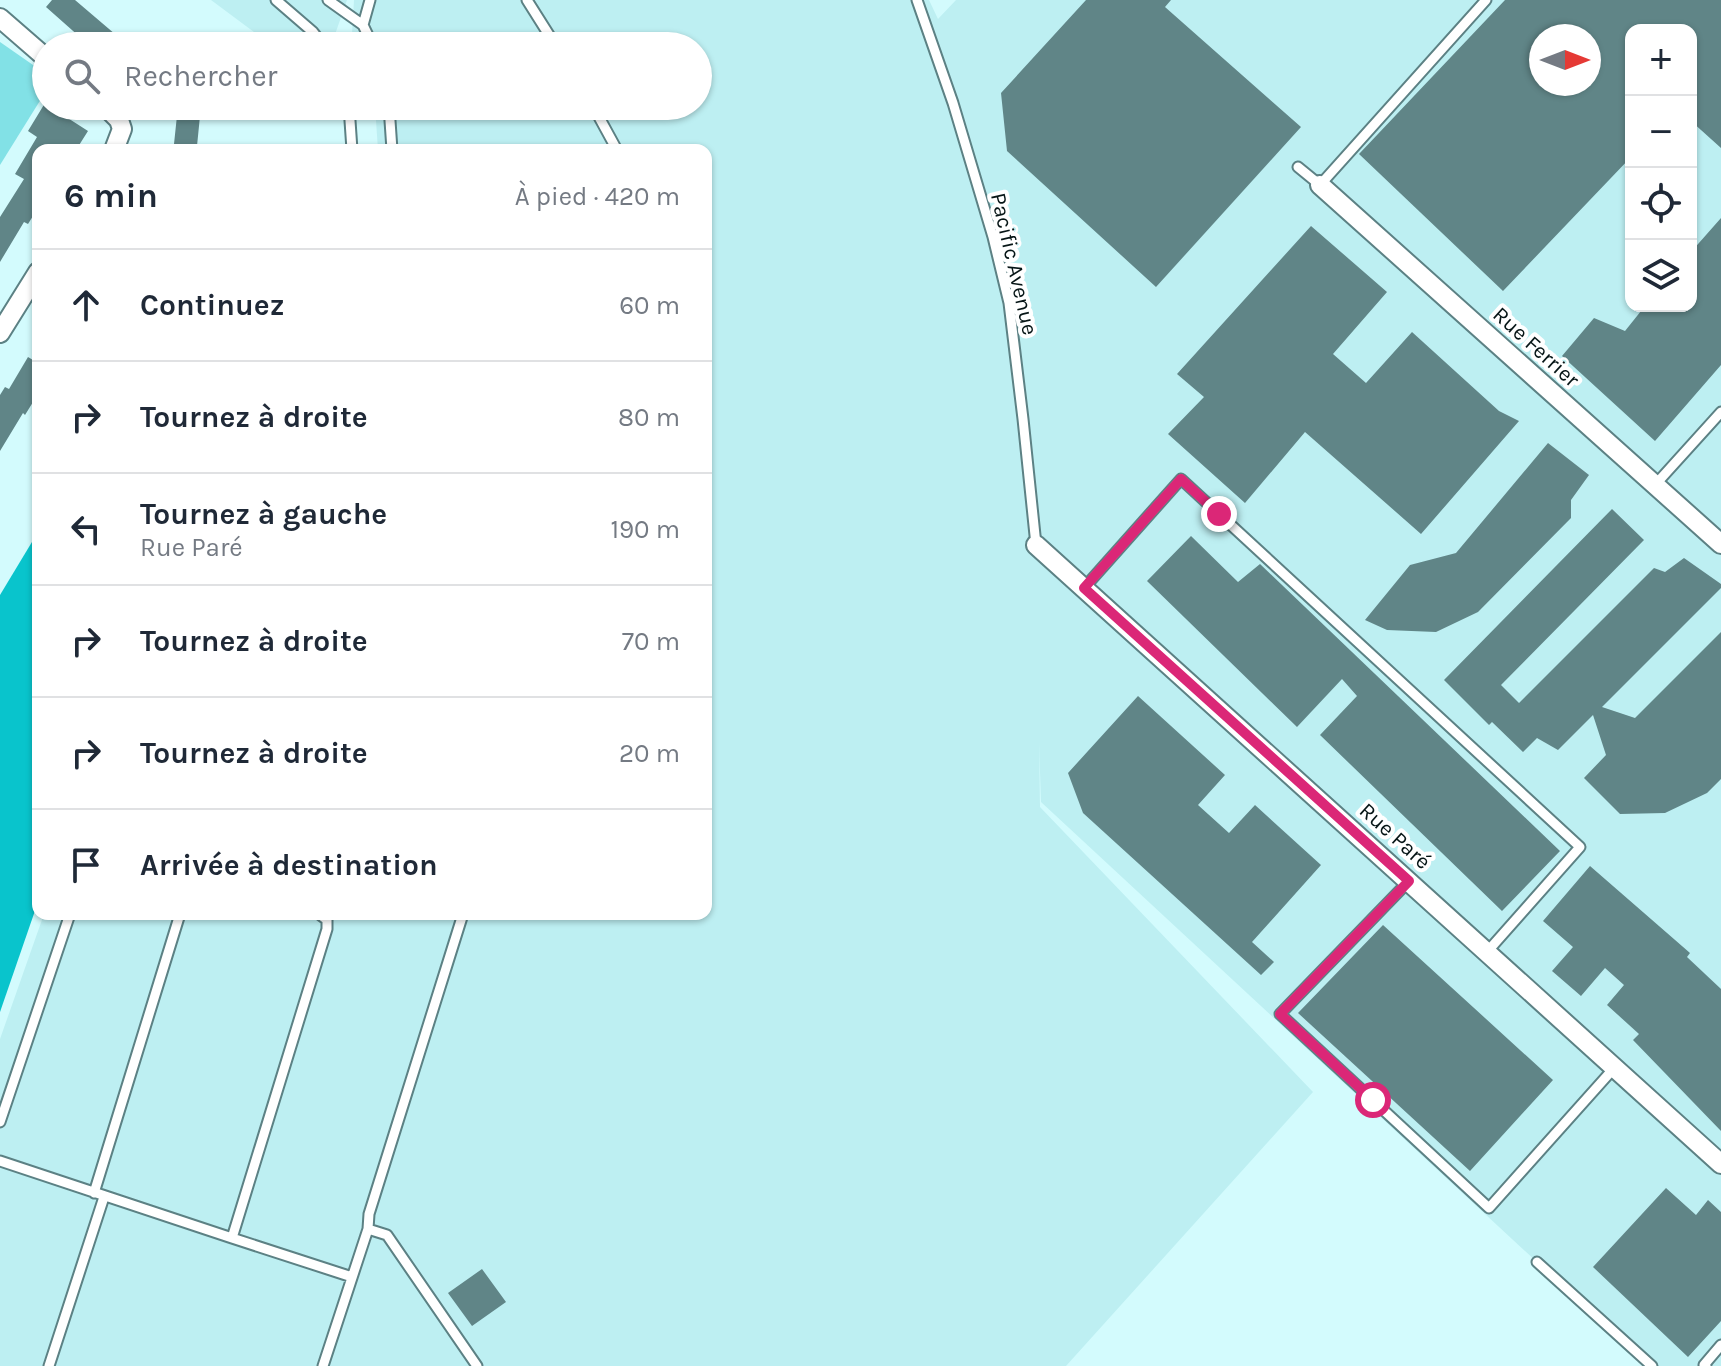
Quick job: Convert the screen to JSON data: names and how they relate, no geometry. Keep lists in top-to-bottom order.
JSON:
{
  "streets": {
    "street": ["Rue Ferrier", "Rue Paré"],
    "lane": ["Pacific Avenue"]
  },
  "crossings": [
    ["Pacific Avenue", "Rue Paré"]
  ],
  "north": "right",
  "page": {
    "map_buttons": ["+", "−"],
    "search": "Rechercher",
    "heading": ["6 min", "À pied · 420 m"],
    "list": [
      ["Continuez", "60 m"],
      ["Tournez à droite", "80 m"],
      ["Tournez à gauche", "Rue Paré", "190 m"],
      ["Tournez à droite", "70 m"],
      ["Tournez à droite", "20 m"],
      "Arrivée à destination"
    ]
  }
}
